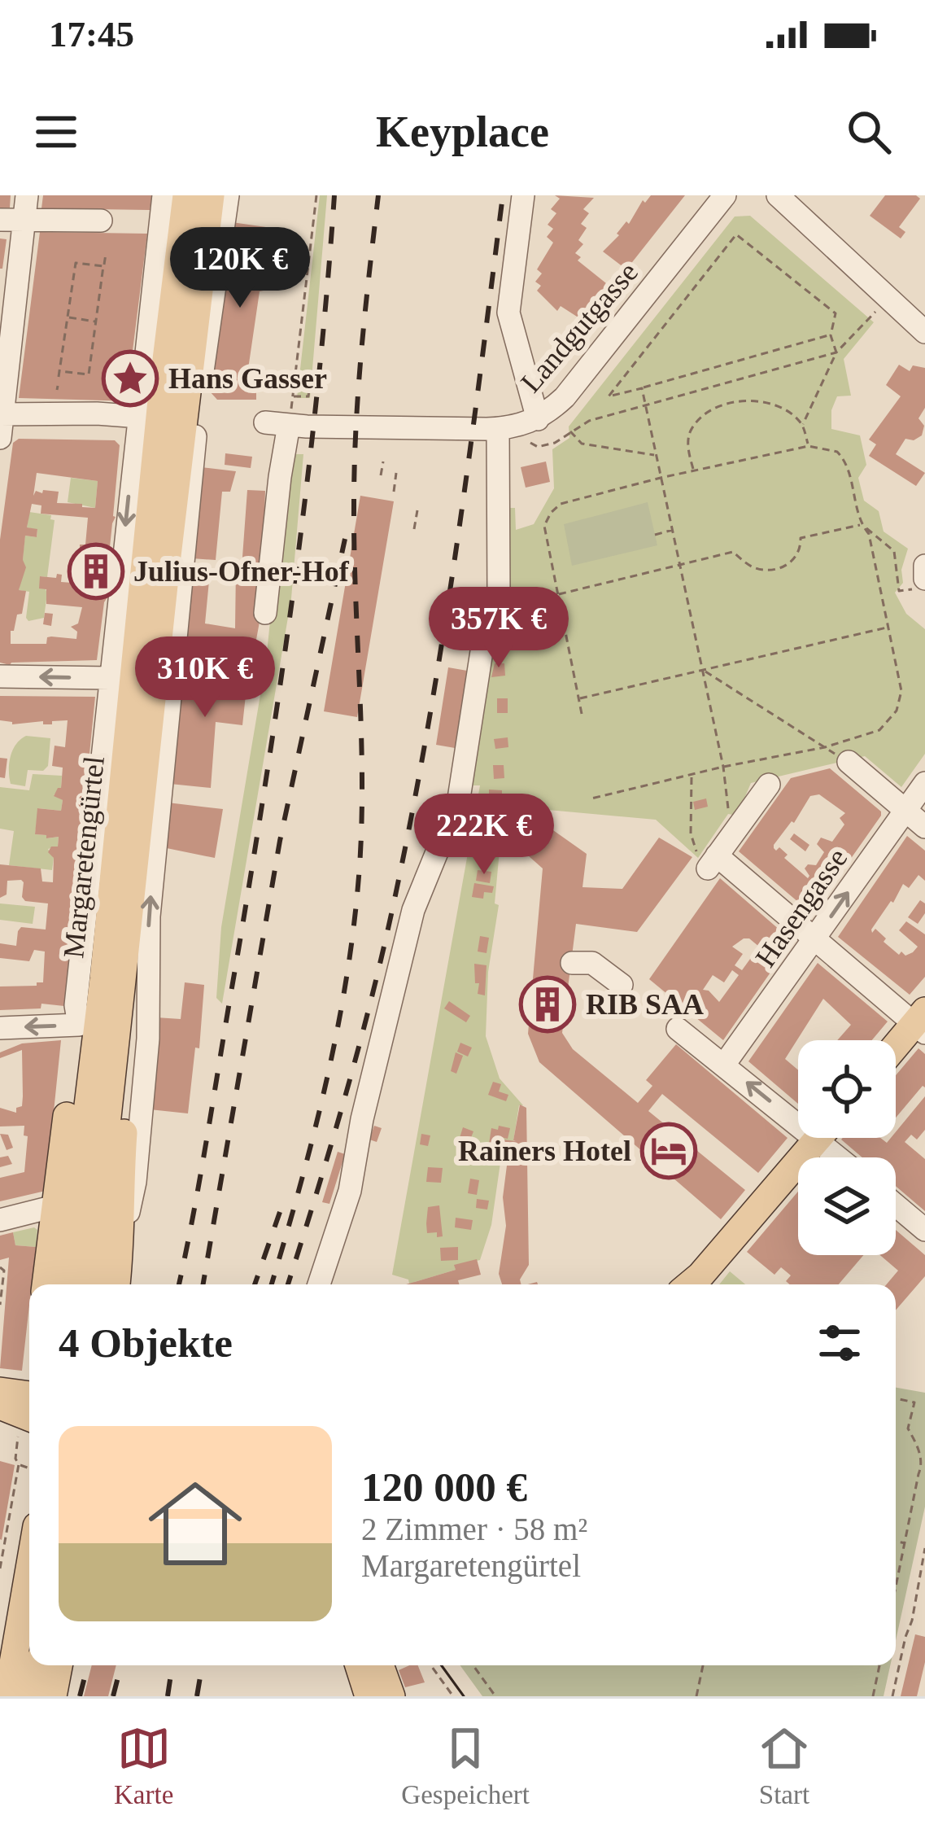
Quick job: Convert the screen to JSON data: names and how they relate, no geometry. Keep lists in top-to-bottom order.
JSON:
{
  "streets": {
    "main road": ["Margaretengürtel"],
    "street": ["Landgutgasse", "Hasengasse"]
  },
  "places": {
    "place": ["Hans Gasser"],
    "building": ["Julius-Ofner-Hof", "RIB SAA"],
    "hotel": ["Rainers Hotel"]
  },
  "page": {
    "status": "17:45",
    "header": "Keyplace",
    "price": [
      "120K €",
      "357K €",
      "310K €",
      "222K €"
    ],
    "heading": "4 Objekte",
    "list": [
      {
        "name": "120 000 €",
        "note": "2 Zimmer · 58 m² · Margaretengürtel"
      }
    ],
    "tabs": ["Karte", "Gespeichert", "Start"]
  }
}
